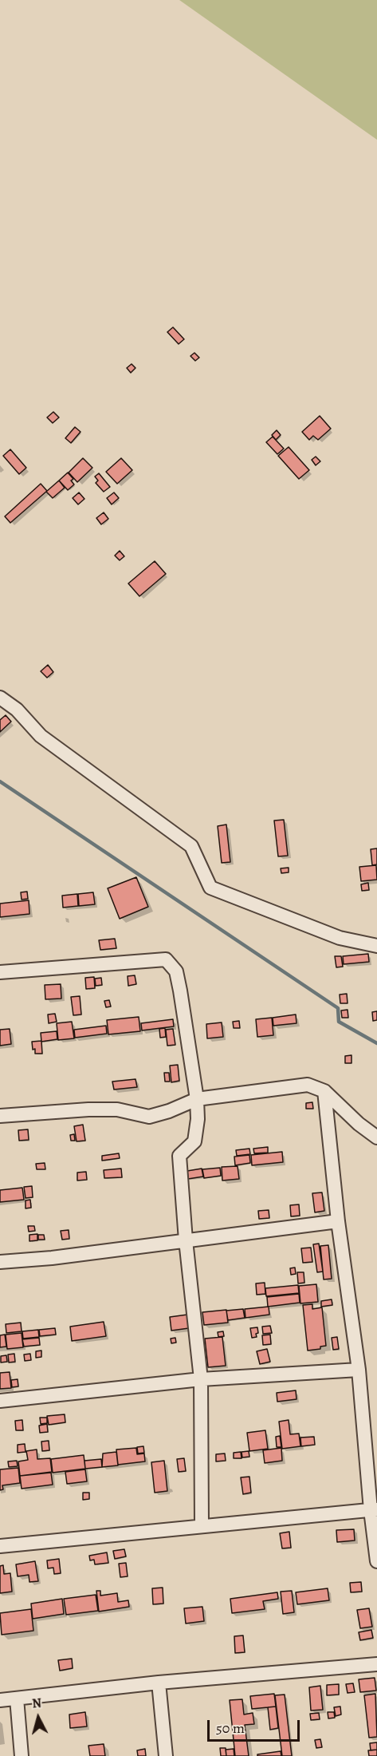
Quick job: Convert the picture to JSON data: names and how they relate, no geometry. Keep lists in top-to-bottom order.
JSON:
{
  "scale_bar": "50 m",
  "north": "top"
}
